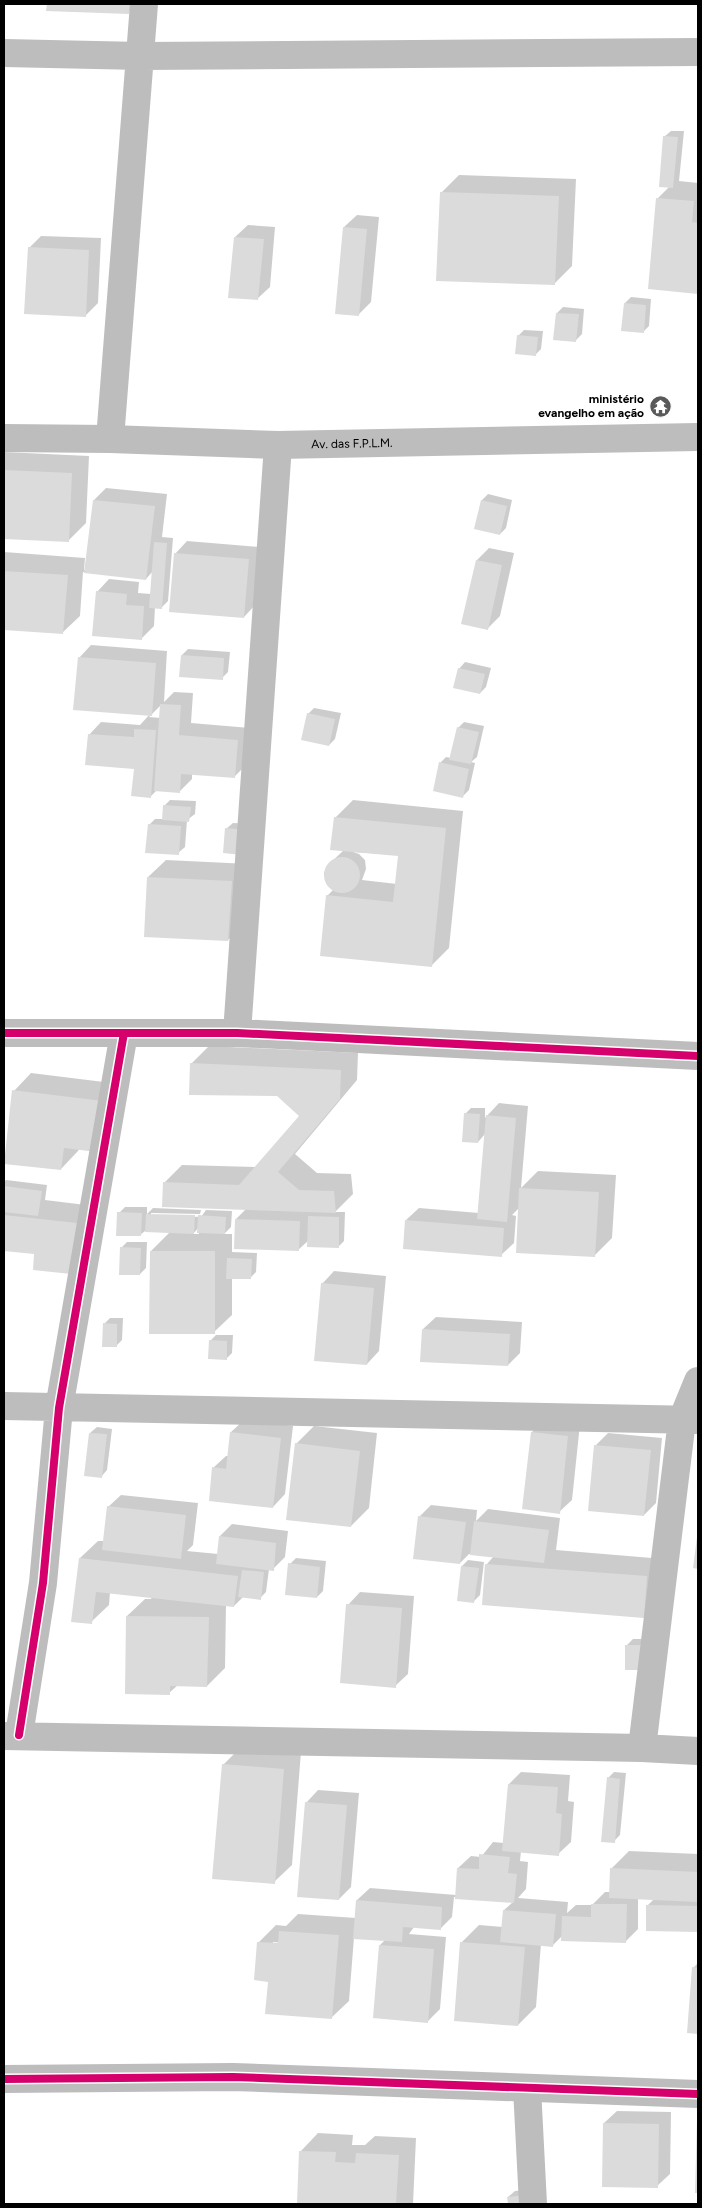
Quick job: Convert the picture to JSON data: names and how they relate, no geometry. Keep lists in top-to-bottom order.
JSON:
{
  "streets": {
    "street": ["Av. das F.P.L.M."]
  },
  "places": {
    "temple": ["ministério evangelho em ação"]
  }
}
